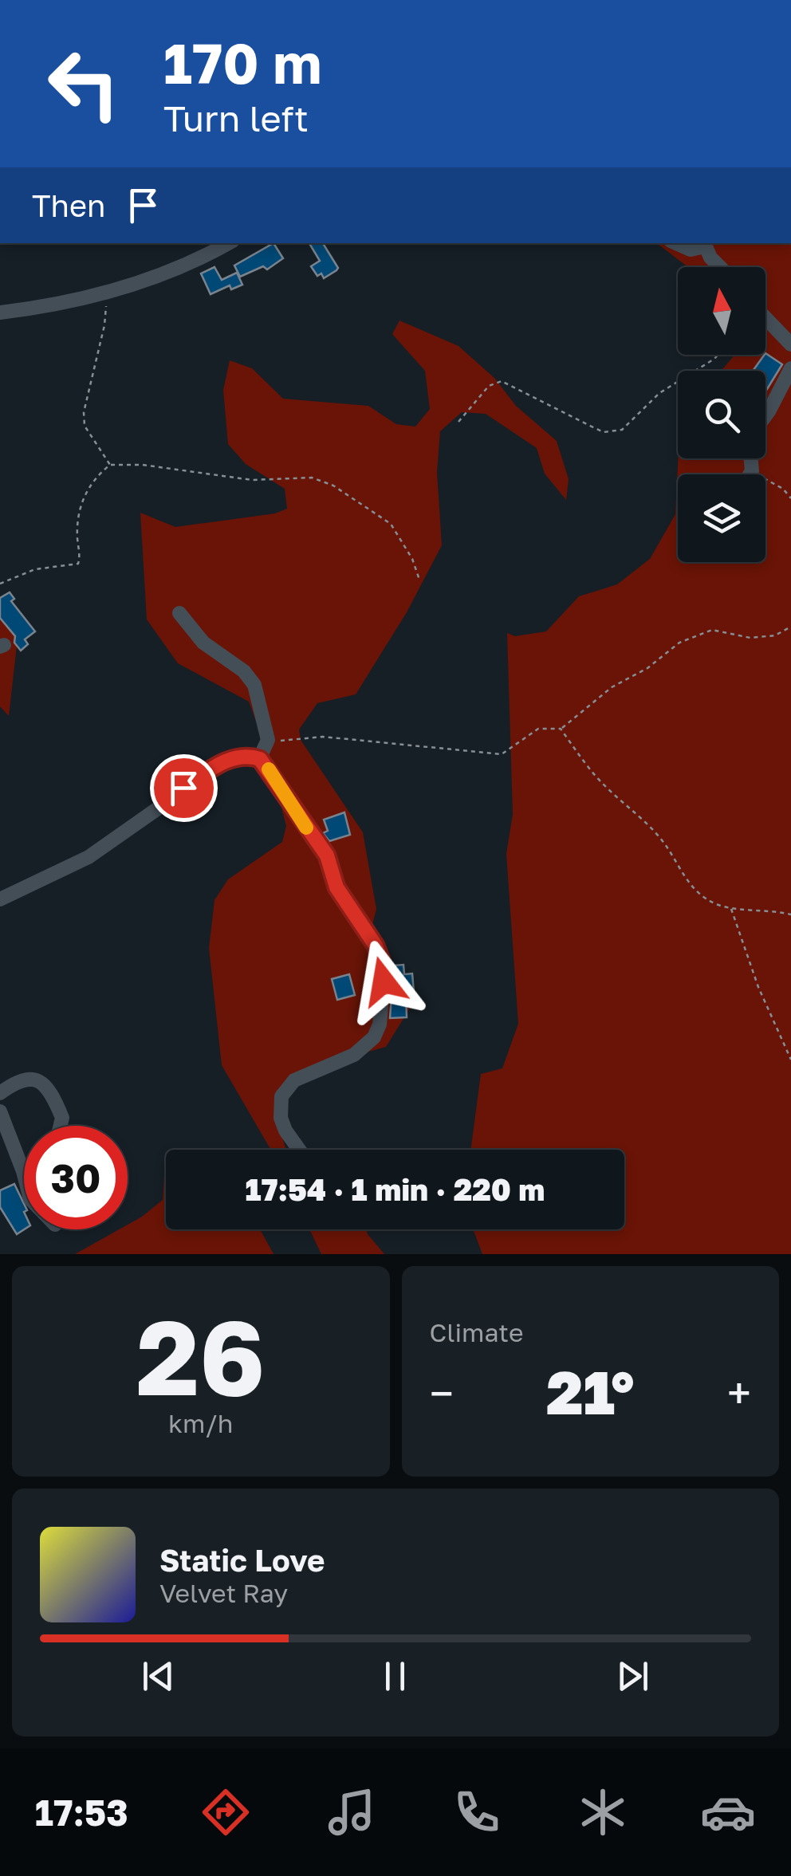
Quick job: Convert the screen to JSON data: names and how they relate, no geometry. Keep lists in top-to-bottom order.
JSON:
{
  "north": "top",
  "page": {
    "turn": ["170 m", "Turn left"],
    "then": "Then",
    "limit": "30",
    "trip": "17:54 · 1 min · 220 m",
    "tile": [
      ["26", "km/h"],
      "Climate"
    ],
    "heat": ["−", "21°", "+"],
    "song": ["Static Love", "Velvet Ray"],
    "tabs": "17:53"
  }
}
